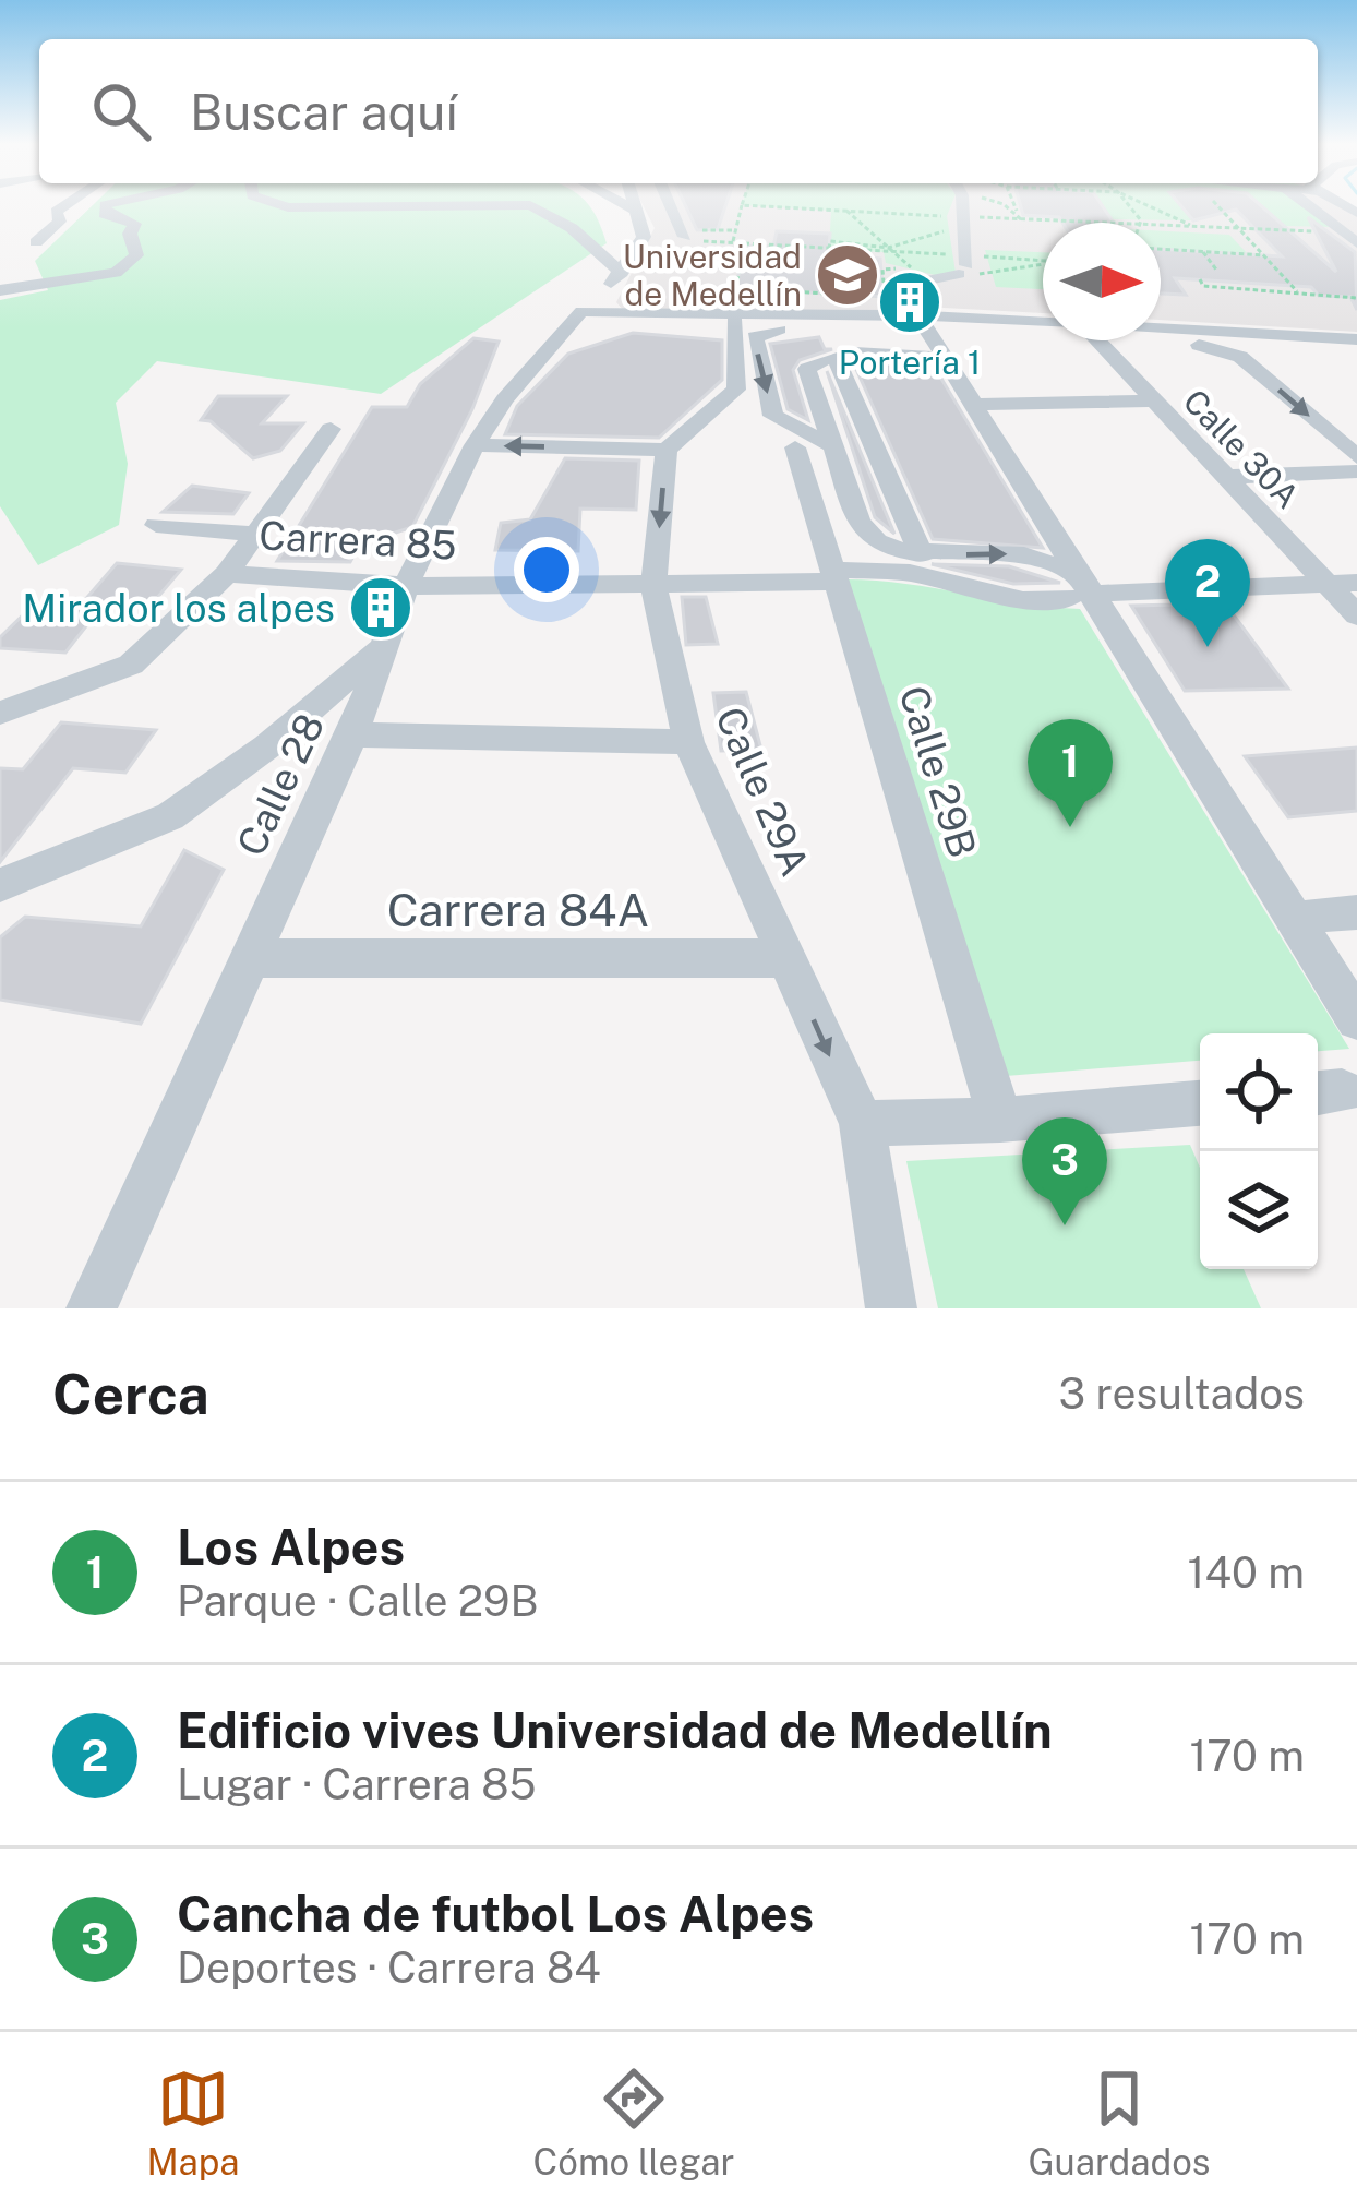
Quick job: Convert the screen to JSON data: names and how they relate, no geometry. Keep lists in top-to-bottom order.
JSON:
{
  "streets": {
    "street": [
      "Calle 30A",
      "Carrera 85",
      "Calle 29B",
      "Calle 28",
      "Calle 29A",
      "Carrera 84A"
    ]
  },
  "crossings": [
    ["Carrera 85", "Calle 29B"],
    ["Carrera 85", "Calle 28"],
    ["Carrera 85", "Calle 29A"],
    ["Calle 28", "Carrera 84A"],
    ["Calle 29A", "Carrera 84A"]
  ],
  "places": {
    "school or university": ["Universidad de Medellín"],
    "building": ["Portería 1", "Mirador los alpes"]
  },
  "north": "right",
  "page": {
    "search": "Buscar aquí",
    "pins": ["2", "1", "3"],
    "heading": ["Cerca", "3 resultados"],
    "list": [
      {
        "mark": "1",
        "name": "Los Alpes",
        "note": "Parque · Calle 29B",
        "value": "140 m"
      },
      {
        "mark": "2",
        "name": "Edificio vives Universidad de Medellín",
        "note": "Lugar · Carrera 85",
        "value": "170 m"
      },
      {
        "mark": "3",
        "name": "Cancha de futbol Los Alpes",
        "note": "Deportes · Carrera 84",
        "value": "170 m"
      }
    ],
    "nav": ["Mapa", "Cómo llegar", "Guardados"]
  }
}
